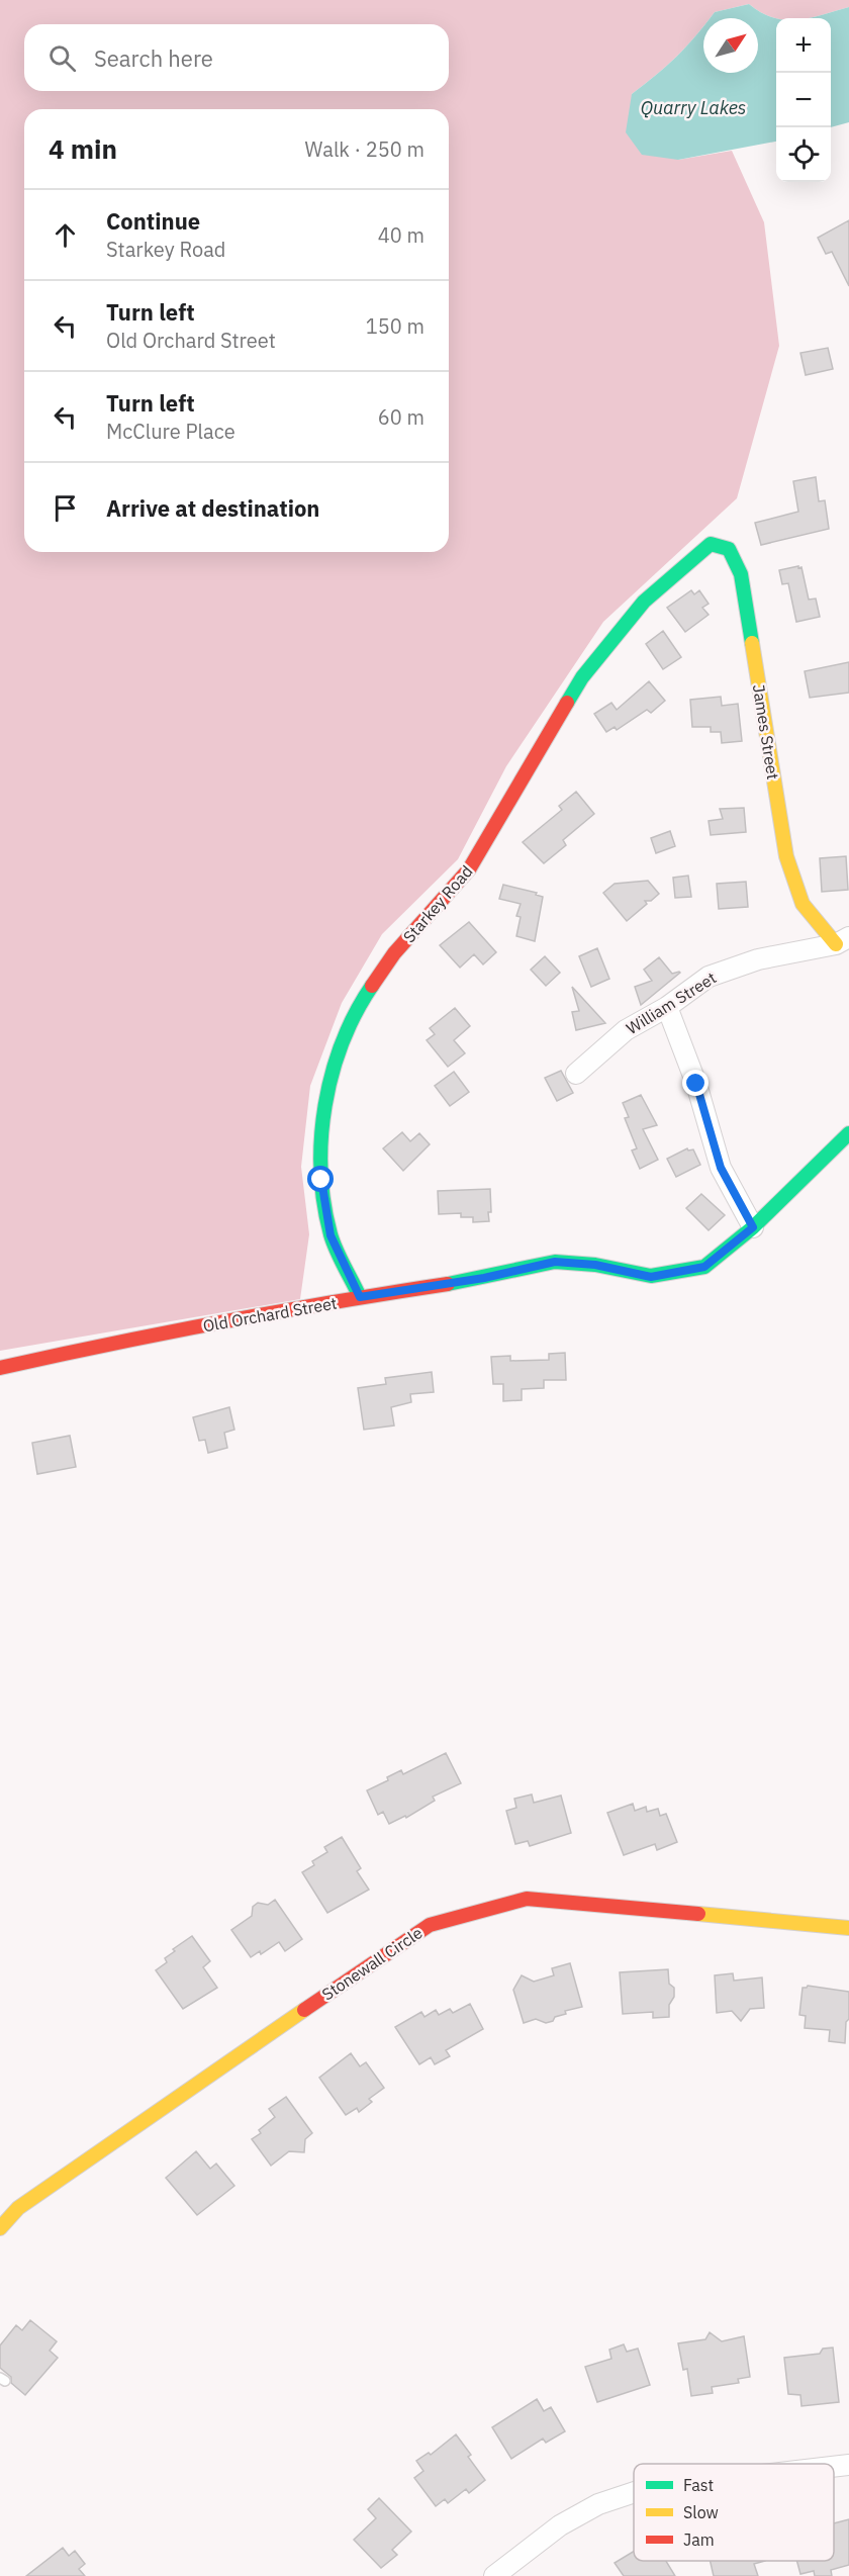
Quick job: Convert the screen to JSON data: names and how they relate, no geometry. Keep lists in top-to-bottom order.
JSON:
{
  "streets": {
    "street": [
      "James Street",
      "Starkey Road",
      "William Street",
      "Old Orchard Street",
      "Stonewall Circle"
    ]
  },
  "crossings": [
    ["James Street", "Starkey Road"],
    ["James Street", "William Street"],
    ["Starkey Road", "Old Orchard Street"]
  ],
  "water": ["Quarry Lakes"],
  "legend": ["Fast", "Slow", "Jam"],
  "north": "top right",
  "page": {
    "map_buttons": ["+", "−"],
    "search": "Search here",
    "heading": ["4 min", "Walk · 250 m"],
    "list": [
      ["Continue", "Starkey Road", "40 m"],
      ["Turn left", "Old Orchard Street", "150 m"],
      ["Turn left", "McClure Place", "60 m"],
      "Arrive at destination"
    ]
  }
}
